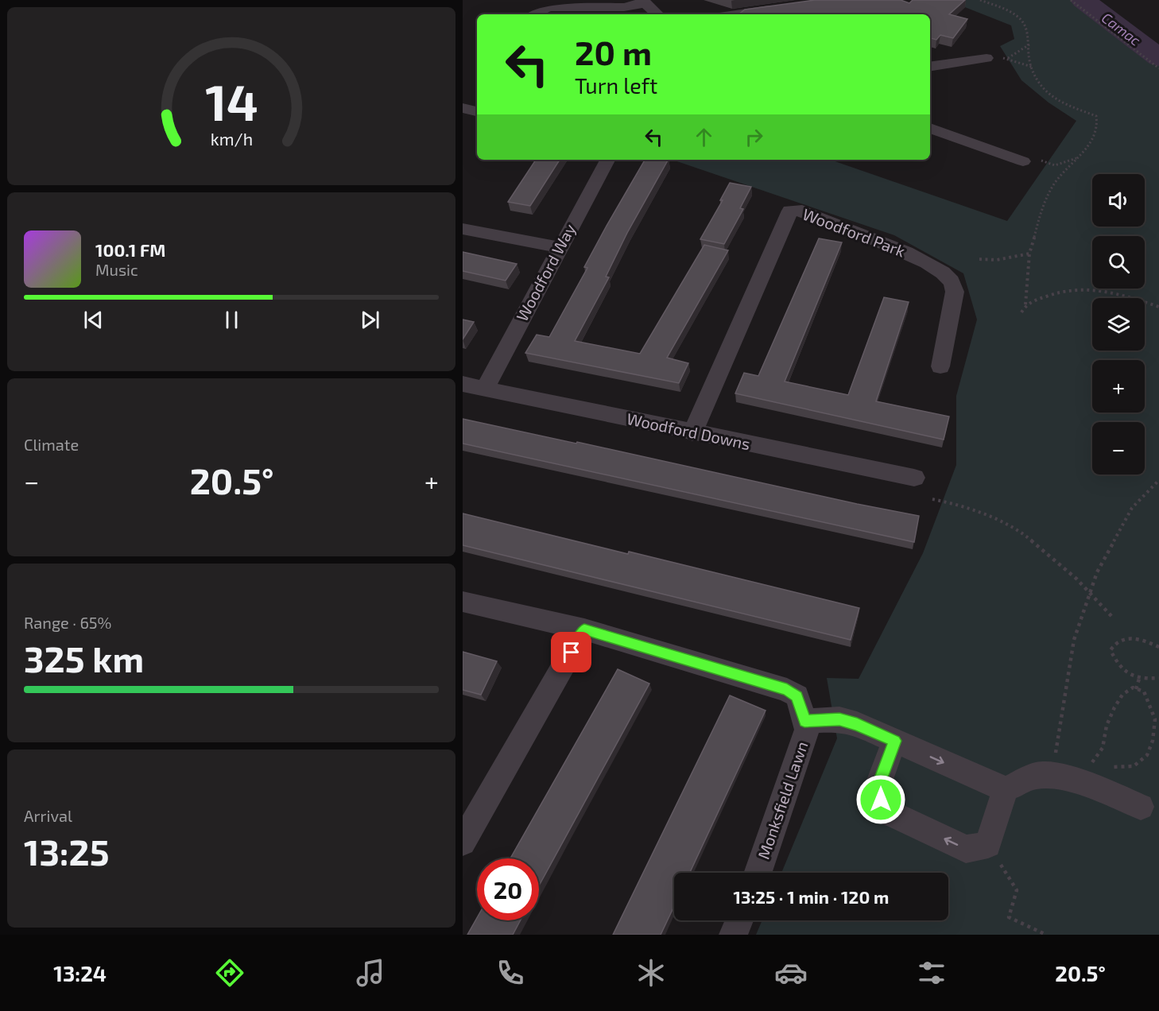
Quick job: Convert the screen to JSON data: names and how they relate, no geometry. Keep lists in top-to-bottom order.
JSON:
{
  "streets": {
    "street": [
      "Woodford Park",
      "Woodford Way",
      "Woodford Downs",
      "Monksfield Lawn"
    ]
  },
  "crossings": [
    ["Woodford Park", "Woodford Downs"],
    ["Woodford Way", "Woodford Downs"]
  ],
  "water": ["Camac"],
  "page": {
    "turn": ["20 m", "Turn left"],
    "map_buttons": ["+", "−"],
    "song": ["100.1 FM", "Music"],
    "tile": [
      "Climate",
      ["Range · 65%", "325 km"],
      ["Arrival", "13:25"]
    ],
    "heat": ["−", "20.5°", "+"],
    "limit": "20",
    "trip": "13:25 · 1 min · 120 m",
    "tabs": ["13:24", "20.5°"],
    "gauge": ["14", "km/h"]
  }
}
